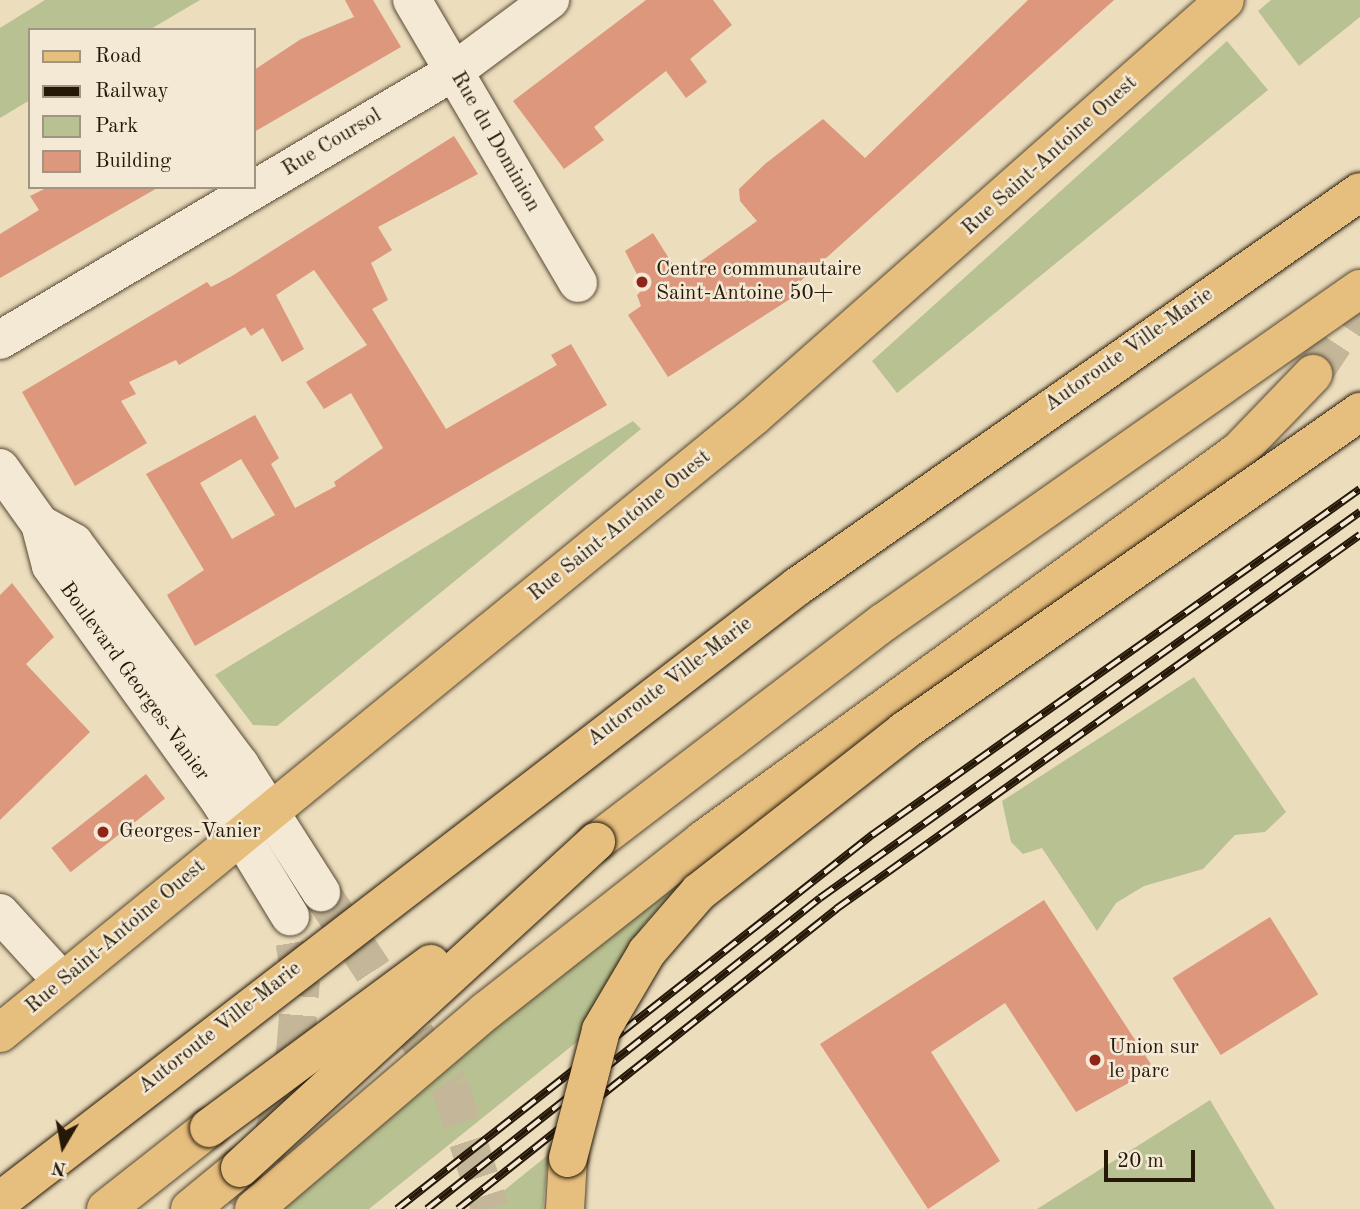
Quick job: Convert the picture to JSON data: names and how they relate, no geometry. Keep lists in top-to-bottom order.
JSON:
{
  "streets": {
    "main road": ["Rue Saint-Antoine Ouest", "Autoroute Ville-Marie"],
    "street": ["Rue du Dominion", "Rue Coursol", "Boulevard Georges-Vanier"]
  },
  "crossings": [
    ["Rue du Dominion", "Rue Coursol"],
    ["Rue Saint-Antoine Ouest", "Boulevard Georges-Vanier"]
  ],
  "places": ["Centre communautaire Saint-Antoine 50+", "Georges-Vanier", "Union sur le parc"],
  "legend": [
    "Road",
    "Railway",
    "Park",
    "Building"
  ],
  "scale_bar": "20 m",
  "north": "bottom"
}
